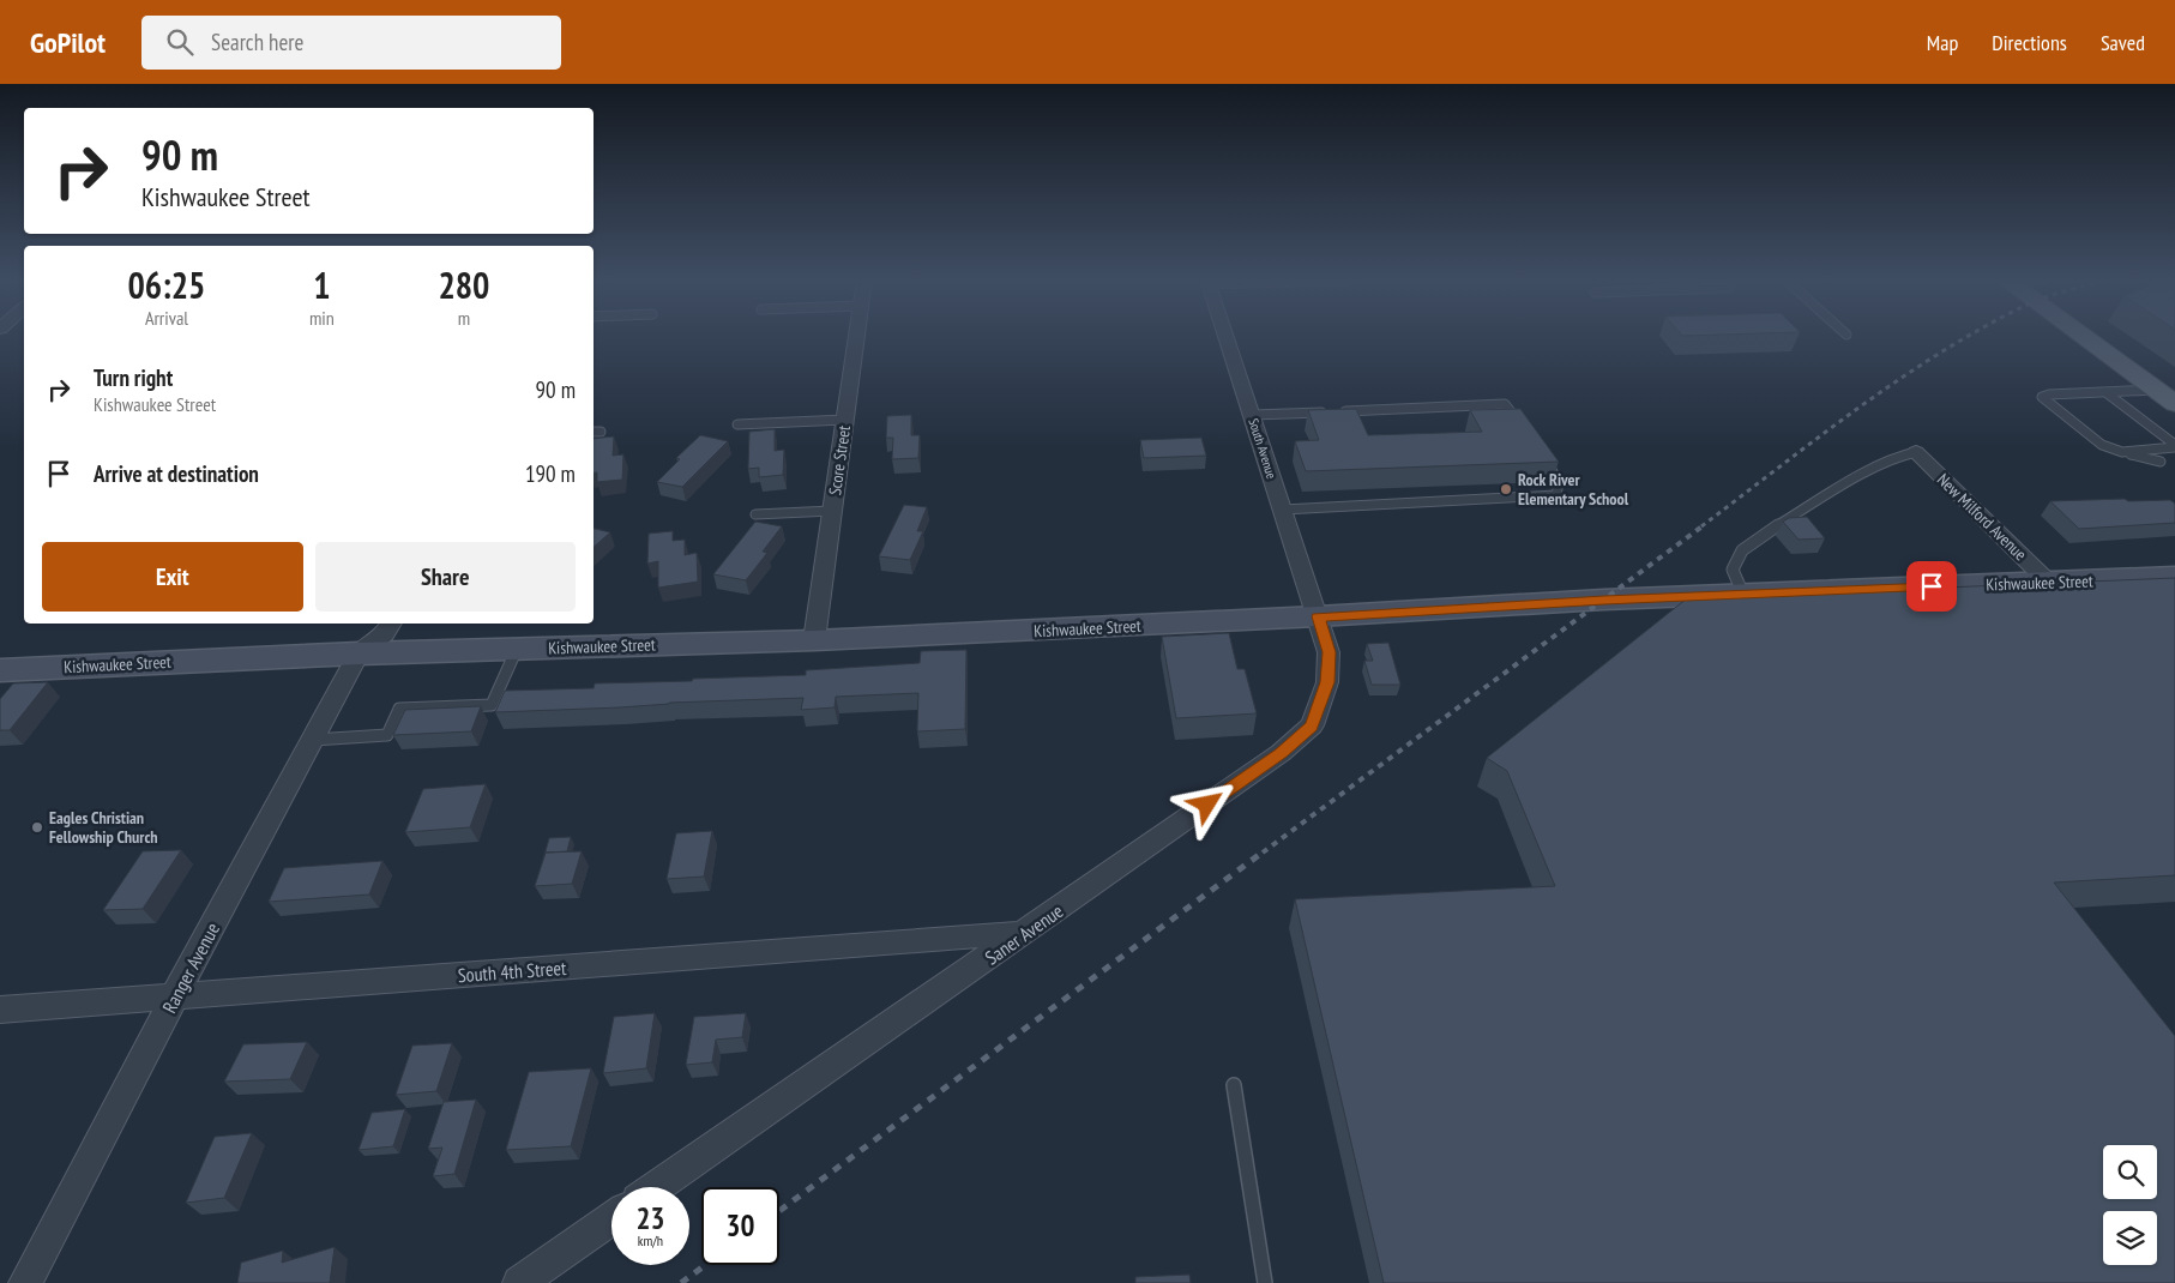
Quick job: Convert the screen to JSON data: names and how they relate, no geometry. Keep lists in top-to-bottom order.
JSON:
{
  "streets": {
    "street": [
      "South Avenue",
      "Score Street",
      "New Milford Avenue",
      "Kishwaukee Street",
      "Saner Avenue",
      "Ranger Avenue",
      "South 4th Street"
    ]
  },
  "crossings": [
    ["South Avenue", "Kishwaukee Street"],
    ["South Avenue", "Saner Avenue"],
    ["Score Street", "Kishwaukee Street"],
    ["New Milford Avenue", "Kishwaukee Street"],
    ["Kishwaukee Street", "Saner Avenue"],
    ["Kishwaukee Street", "Ranger Avenue"],
    ["Saner Avenue", "South 4th Street"],
    ["Ranger Avenue", "South 4th Street"]
  ],
  "places": ["Rock River Elementary School", "Eagles Christian Fellowship Church"],
  "page": {
    "header": "GoPilot",
    "search": "Search here",
    "nav": ["Map", "Directions", "Saved"],
    "turn": ["90 m", "Kishwaukee Street"],
    "eta": [
      "06:25",
      "Arrival",
      "1",
      "min",
      "280",
      "m"
    ],
    "list": [
      {
        "name": "Turn right",
        "note": "Kishwaukee Street",
        "value": "90 m"
      },
      {
        "name": "Arrive at destination",
        "value": "190 m"
      }
    ],
    "buttons": ["Exit", "Share"],
    "speed": "23 km/h",
    "limit": "30"
  }
}
